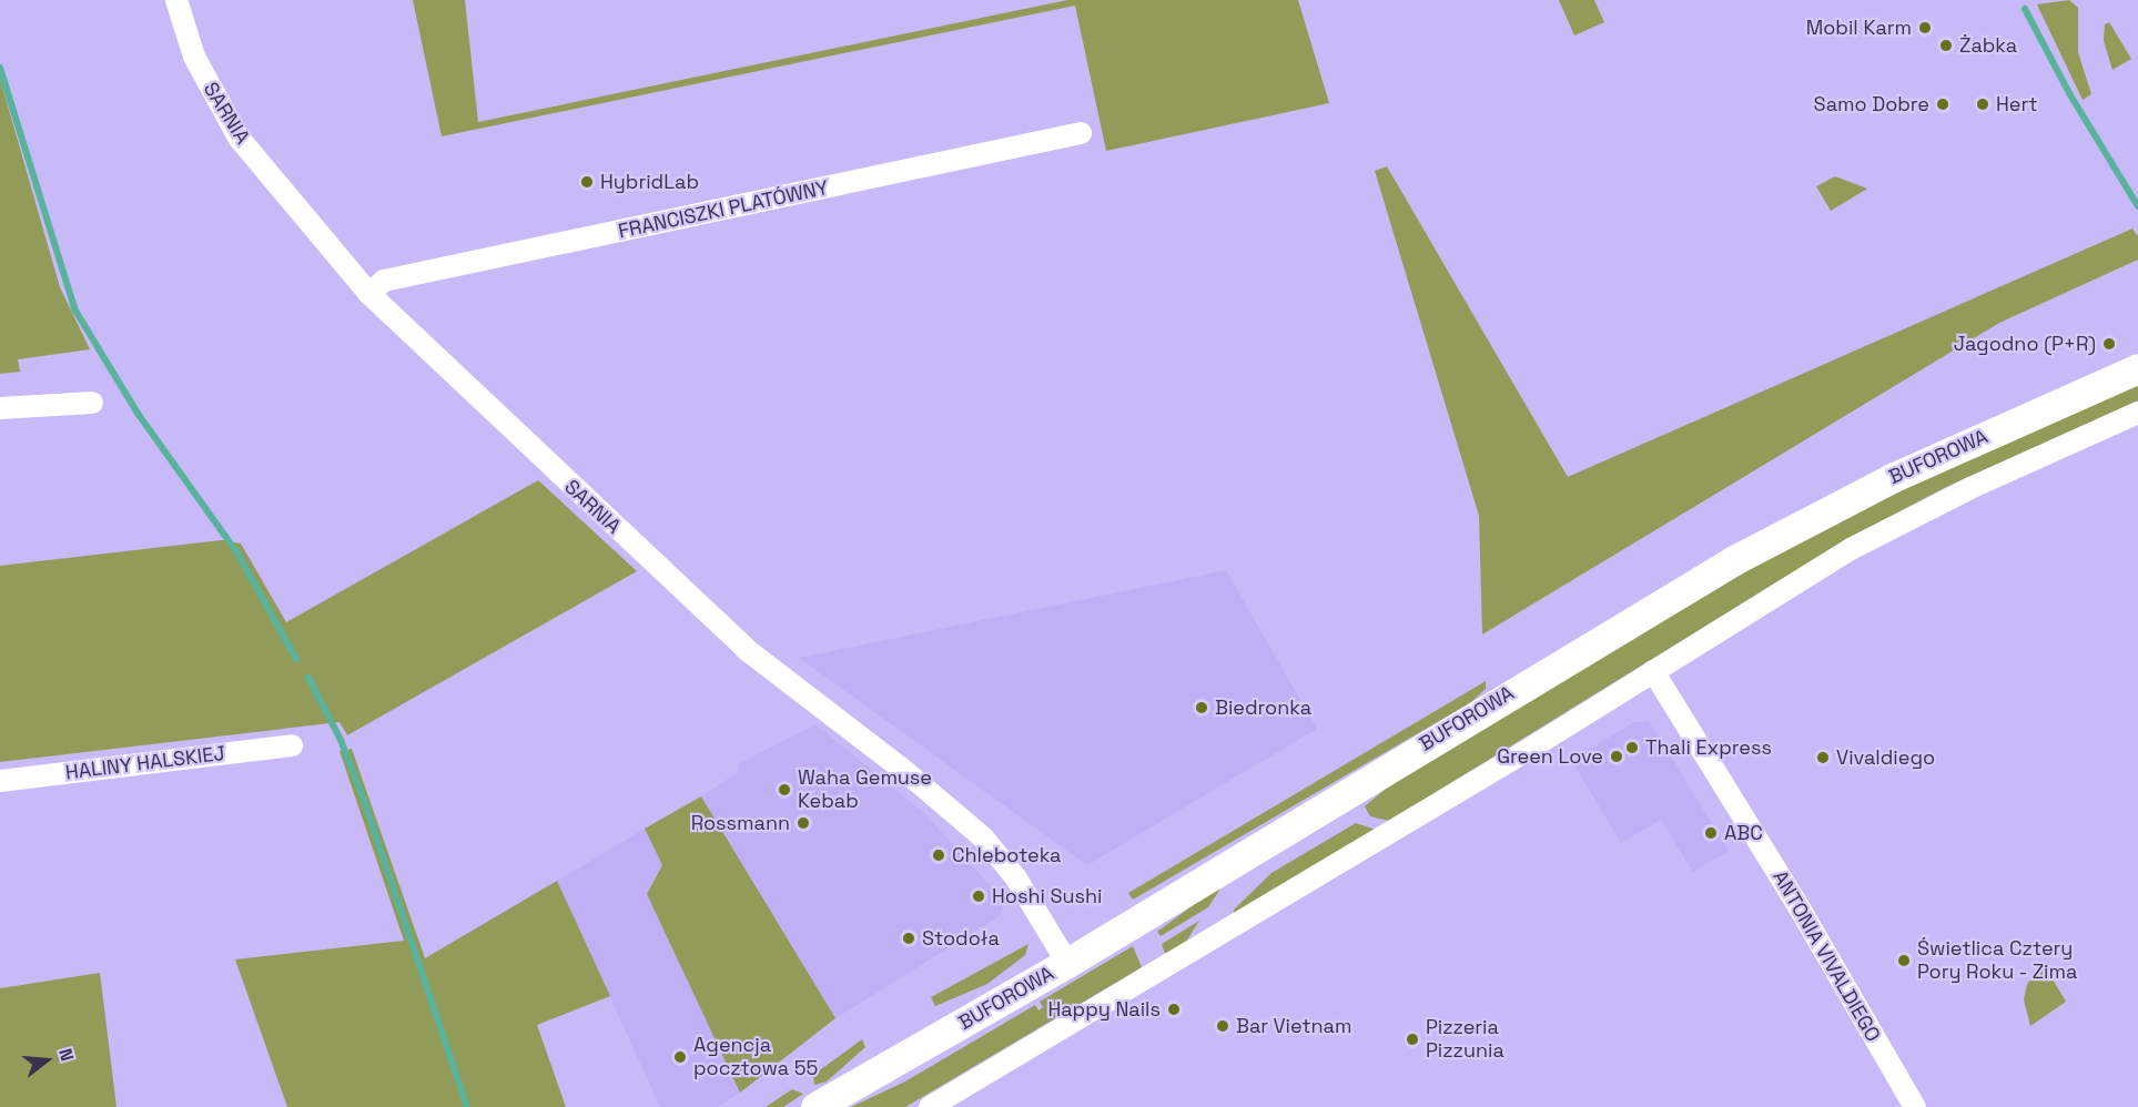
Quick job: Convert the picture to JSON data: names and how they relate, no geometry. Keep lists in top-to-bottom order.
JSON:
{
  "streets": {
    "main road": ["BUFOROWA"],
    "street": [
      "SARNIA",
      "FRANCISZKI PLATÓWNY",
      "HALINY HALSKIEJ",
      "ANTONIA VIVALDIEGO"
    ]
  },
  "crossings": [
    ["SARNIA", "FRANCISZKI PLATÓWNY"],
    ["SARNIA", "BUFOROWA"],
    ["BUFOROWA", "ANTONIA VIVALDIEGO"]
  ],
  "places": [
    "Mobil Karm",
    "Żabka",
    "Samo Dobre",
    "Hert",
    "HybridLab",
    "Jagodno (P+R)",
    "Biedronka",
    "Thali Express",
    "Green Love",
    "Vivaldiego",
    "Waha Gemuse Kebab",
    "Rossmann",
    "ABC",
    "Chleboteka",
    "Hoshi Sushi",
    "Stodoła",
    "Świetlica Cztery Pory Roku - Zima",
    "Happy Nails",
    "Bar Vietnam",
    "Pizzeria Pizzunia",
    "Agencja pocztowa 55"
  ],
  "north": "right"
}
